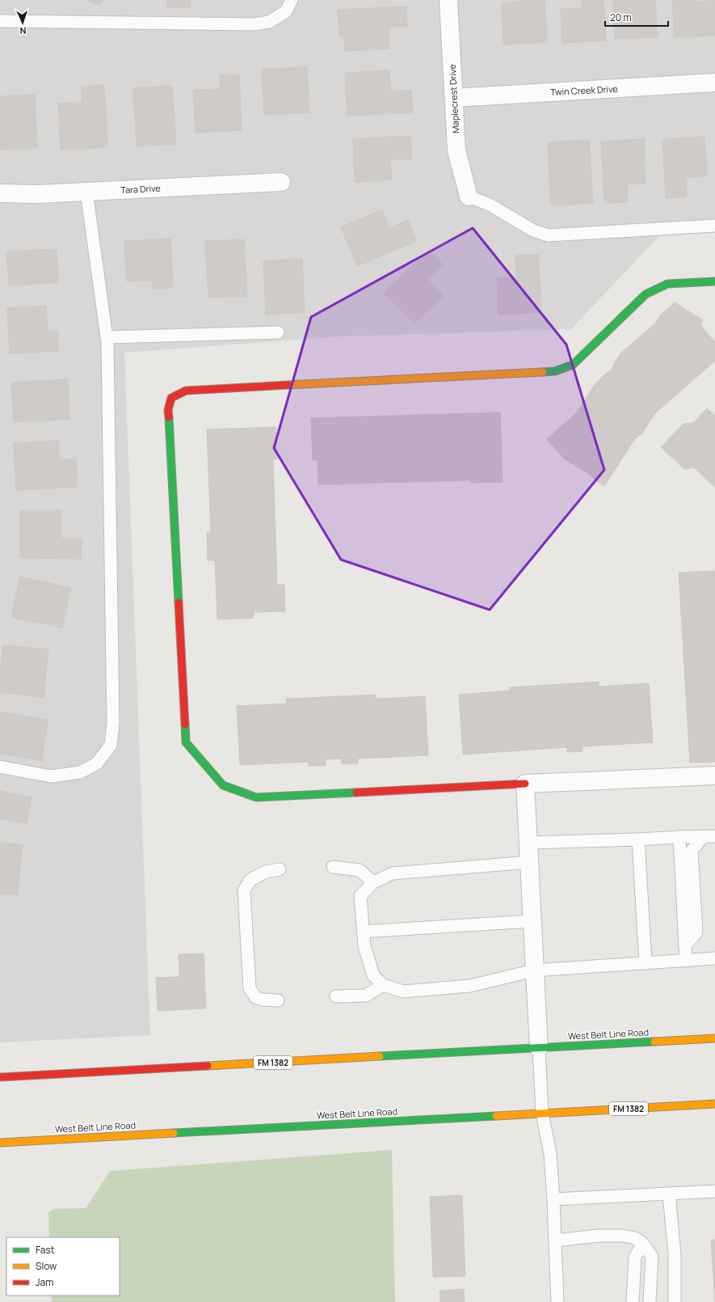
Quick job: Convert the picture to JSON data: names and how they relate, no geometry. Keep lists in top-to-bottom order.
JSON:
{
  "streets": {
    "main road": ["West Belt Line Road", "FM 1382"],
    "street": ["Twin Creek Drive", "Maplecrest Drive", "Tara Drive"]
  },
  "crossings": [
    ["Twin Creek Drive", "Maplecrest Drive"]
  ],
  "legend": ["Fast", "Slow", "Jam"],
  "scale_bar": "20 m",
  "north": "bottom"
}
